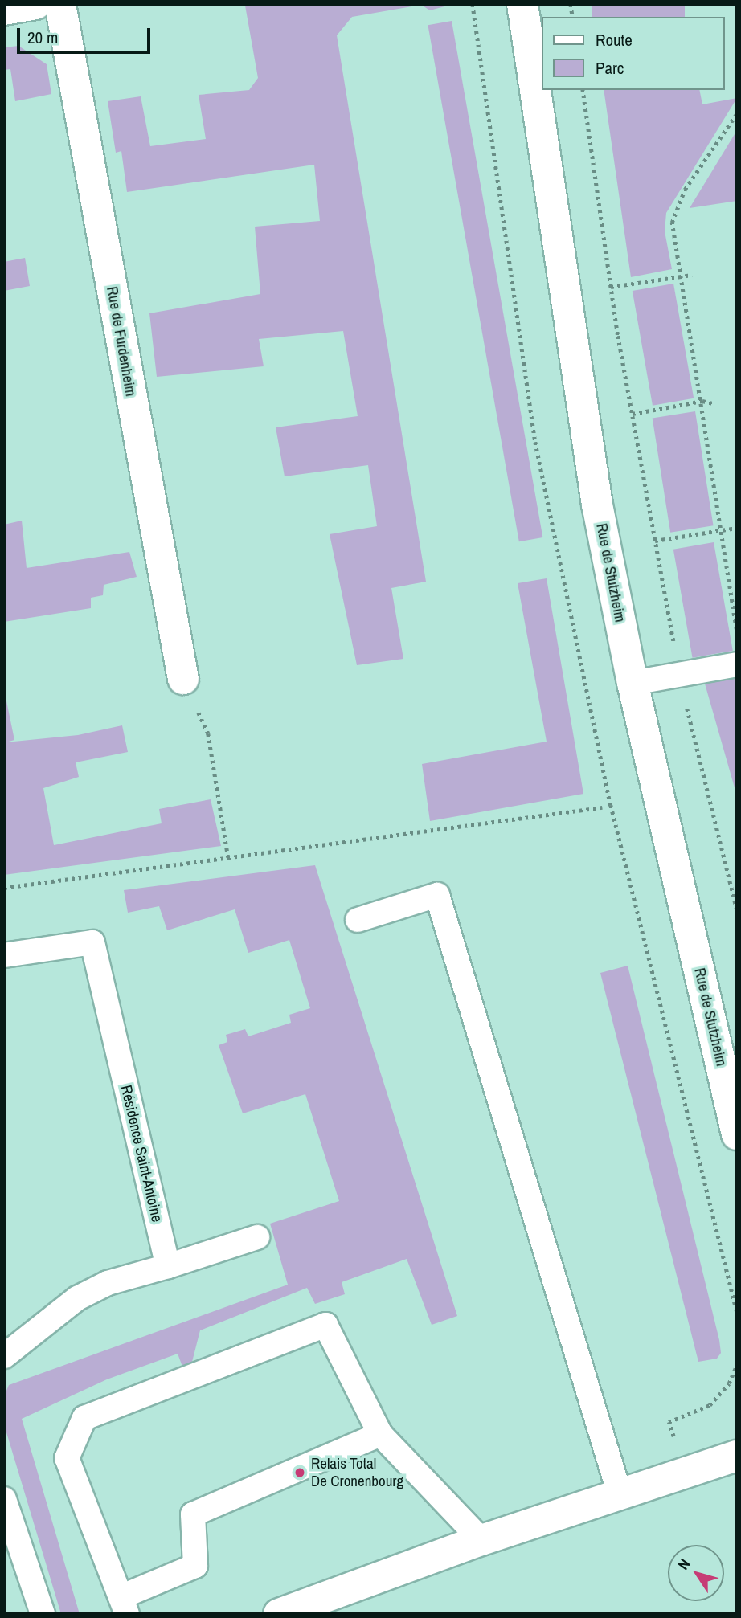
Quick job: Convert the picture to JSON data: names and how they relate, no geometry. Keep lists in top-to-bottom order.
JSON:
{
  "streets": {
    "street": ["Rue de Furdenheim", "Rue de Stutzheim"],
    "lane": ["Résidence Saint-Antoine"]
  },
  "places": ["Relais Total De Cronenbourg"],
  "legend": ["Route", "Parc"],
  "scale_bar": "20 m",
  "north": "top left"
}
